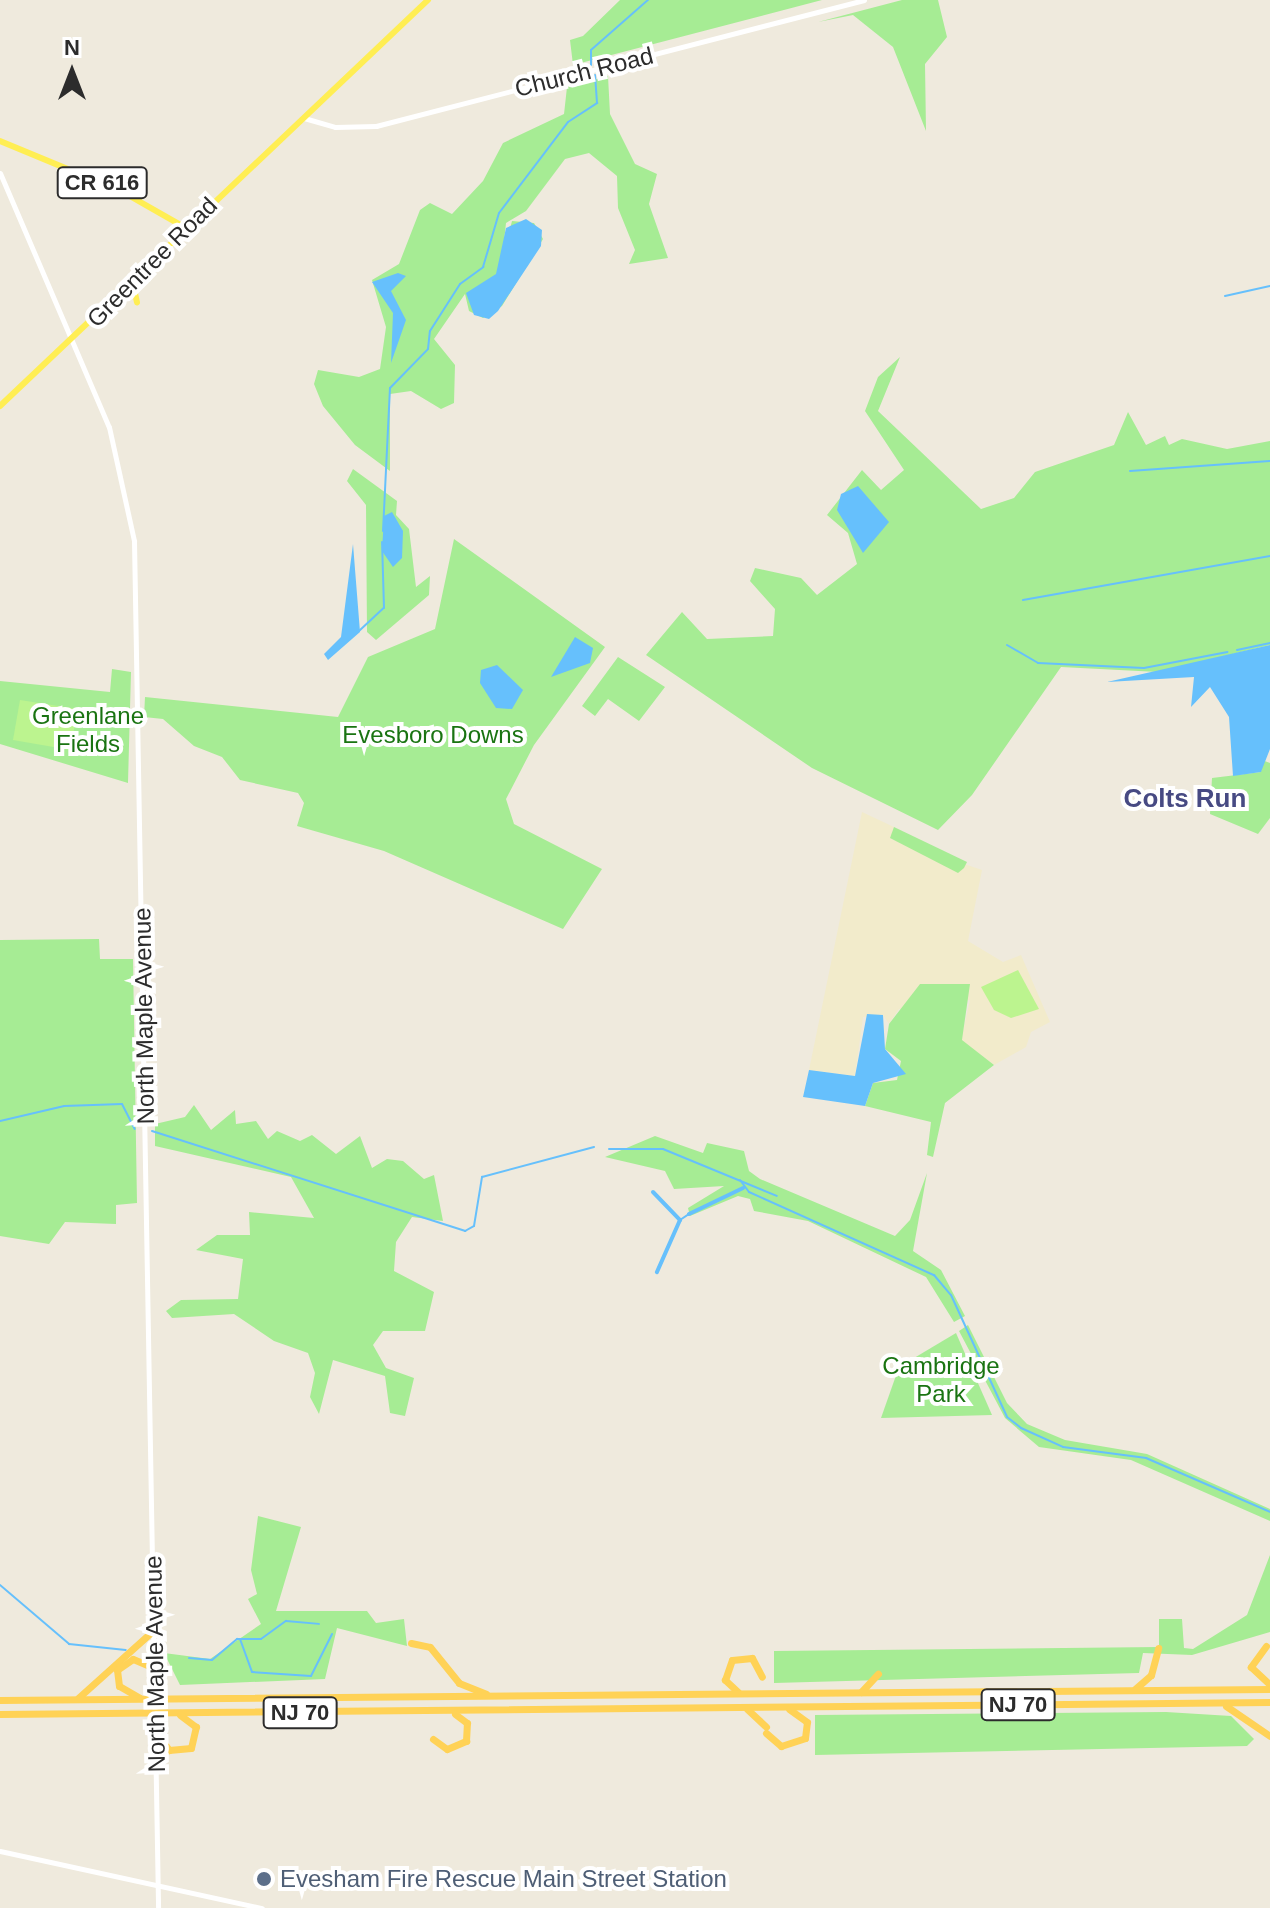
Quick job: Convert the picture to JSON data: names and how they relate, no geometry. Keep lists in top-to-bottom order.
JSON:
{
  "streets": {
    "highway": ["NJ 70"],
    "main road": [
      "Church Road",
      "CR 616",
      "Greentree Road",
      "North Maple Avenue"
    ]
  },
  "crossings": [
    ["Church Road", "Greentree Road"],
    ["CR 616", "Greentree Road"],
    ["Greentree Road", "North Maple Avenue"],
    ["North Maple Avenue", "NJ 70"]
  ],
  "districts": ["Colts Run"],
  "parks": ["Greenlane Fields", "Evesboro Downs", "Cambridge Park"],
  "places": ["Evesham Fire Rescue Main Street Station"],
  "north": "top"
}
